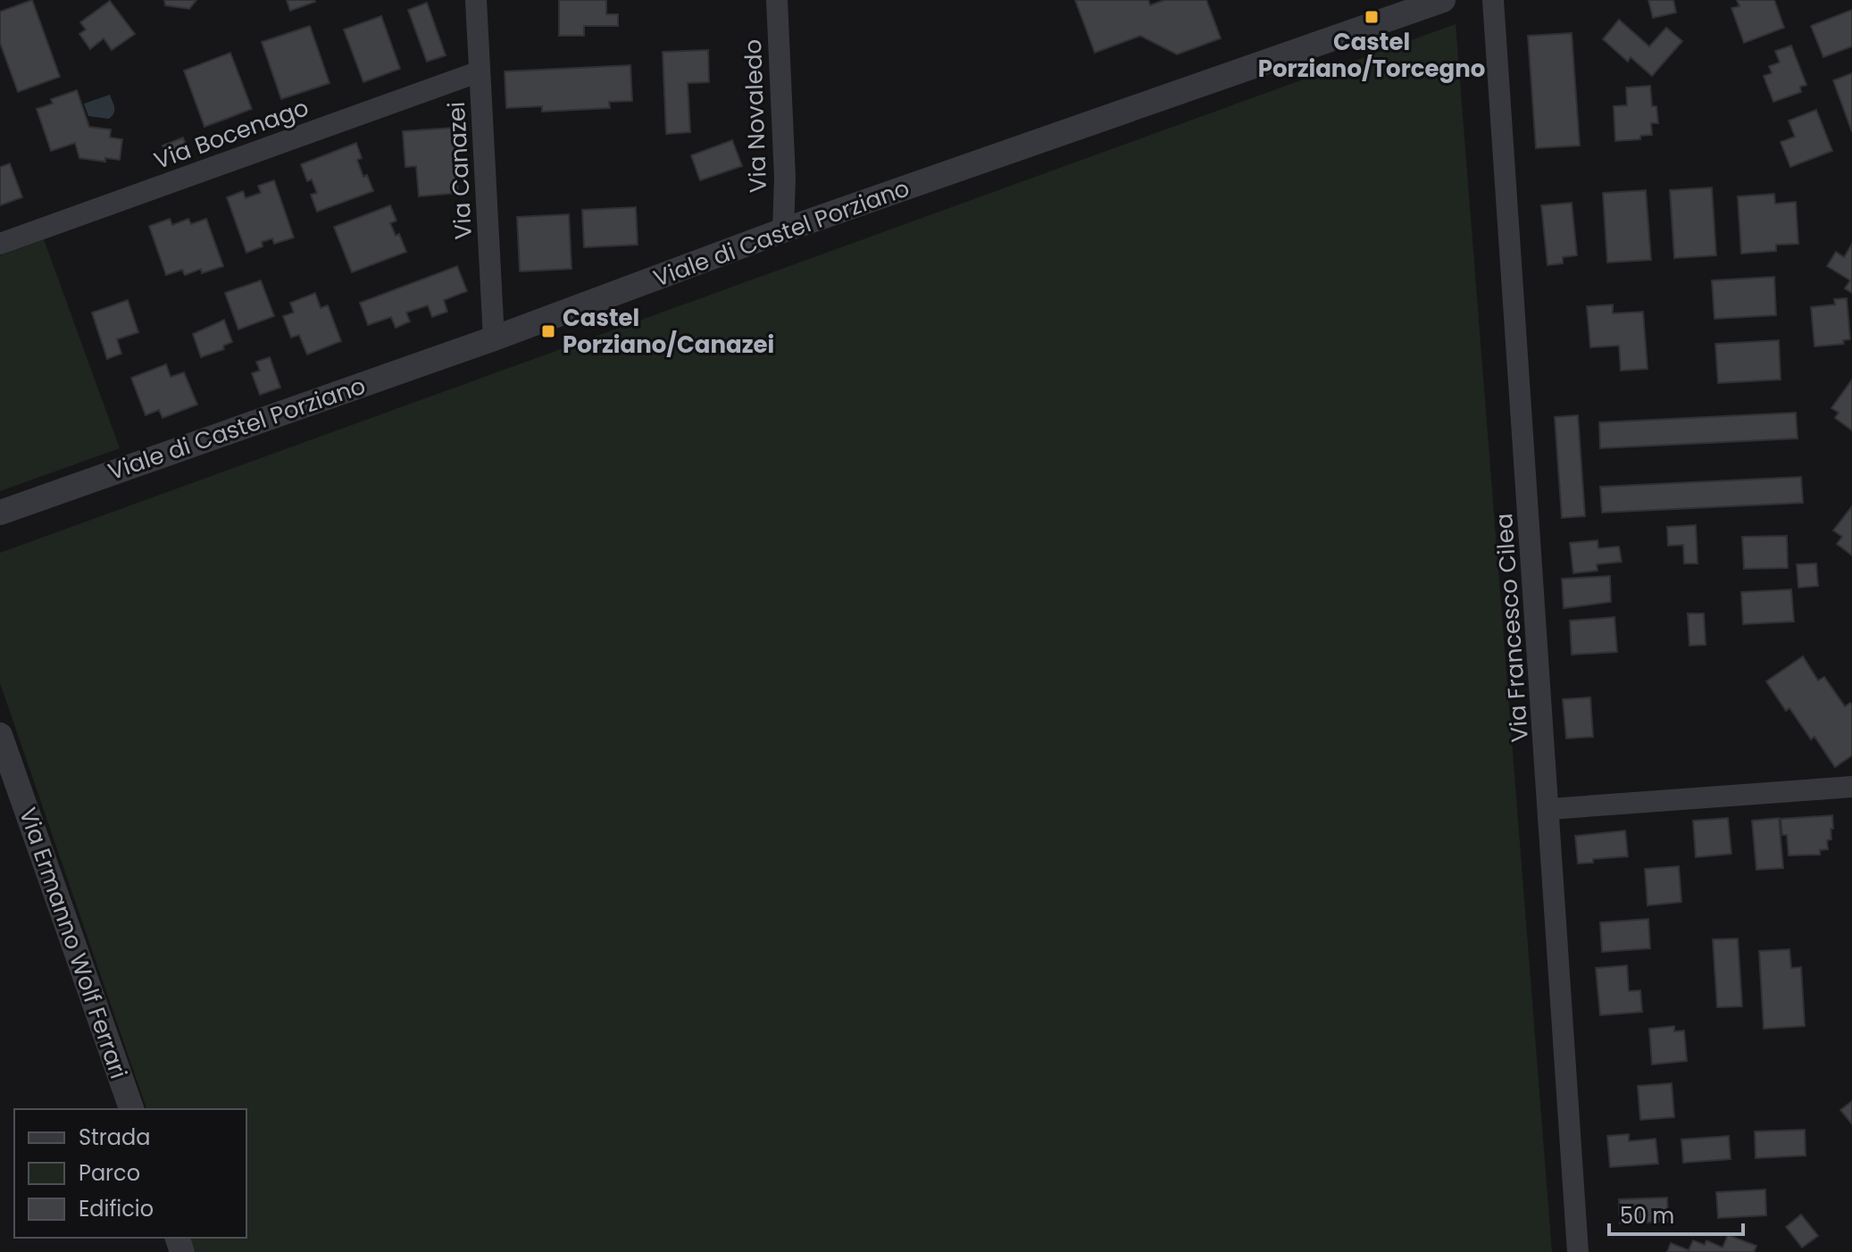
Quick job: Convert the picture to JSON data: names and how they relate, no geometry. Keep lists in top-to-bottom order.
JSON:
{
  "streets": {
    "street": [
      "Via Novaledo",
      "Via Bocenago",
      "Via Canazei",
      "Viale di Castel Porziano",
      "Via Francesco Cilea",
      "Via Ermanno Wolf Ferrari"
    ]
  },
  "crossings": [
    ["Via Novaledo", "Viale di Castel Porziano"],
    ["Via Bocenago", "Via Canazei"],
    ["Via Canazei", "Viale di Castel Porziano"]
  ],
  "places": {
    "transit": ["Castel Porziano/Torcegno", "Castel Porziano/Canazei"]
  },
  "legend": ["Strada", "Parco", "Edificio"],
  "scale_bar": "50 m"
}
